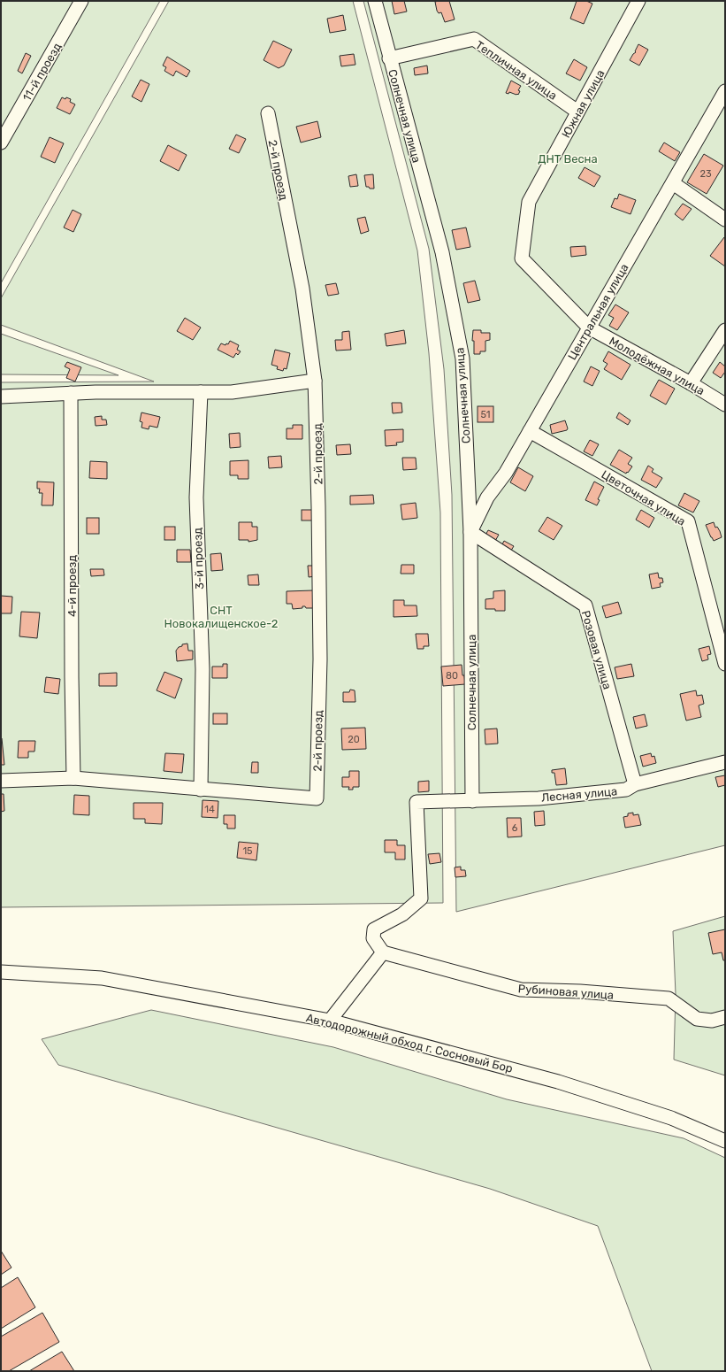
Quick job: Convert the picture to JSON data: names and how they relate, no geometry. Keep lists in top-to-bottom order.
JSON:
{
  "streets": {
    "street": [
      "Тепличная улица",
      "11-й проезд",
      "Южная улица",
      "Солнечная улица",
      "2-й проезд",
      "Центральная улица",
      "Молодёжная улица",
      "Цветочная улица",
      "3-й проезд",
      "4-й проезд",
      "Розовая улица",
      "Лесная улица",
      "Рубиновая улица",
      "Автодорожный обход г. Сосновый Бор"
    ]
  },
  "crossings": [
    ["Тепличная улица", "Южная улица"],
    ["Тепличная улица", "Солнечная улица"],
    ["Южная улица", "Центральная улица"],
    ["Южная улица", "Молодёжная улица"],
    ["Солнечная улица", "Центральная улица"],
    ["Солнечная улица", "Розовая улица"],
    ["Солнечная улица", "Лесная улица"],
    ["2-й проезд", "3-й проезд"],
    ["Центральная улица", "Молодёжная улица"],
    ["Центральная улица", "Цветочная улица"],
    ["Центральная улица", "Розовая улица"],
    ["Розовая улица", "Лесная улица"],
    ["Лесная улица", "Рубиновая улица"]
  ],
  "parks": ["ДНТ Весна", "СНТ Новокалищенское-2"],
  "house_numbers": [
    "23",
    "51",
    "80",
    "20",
    "14",
    "6",
    "15"
  ]
}
